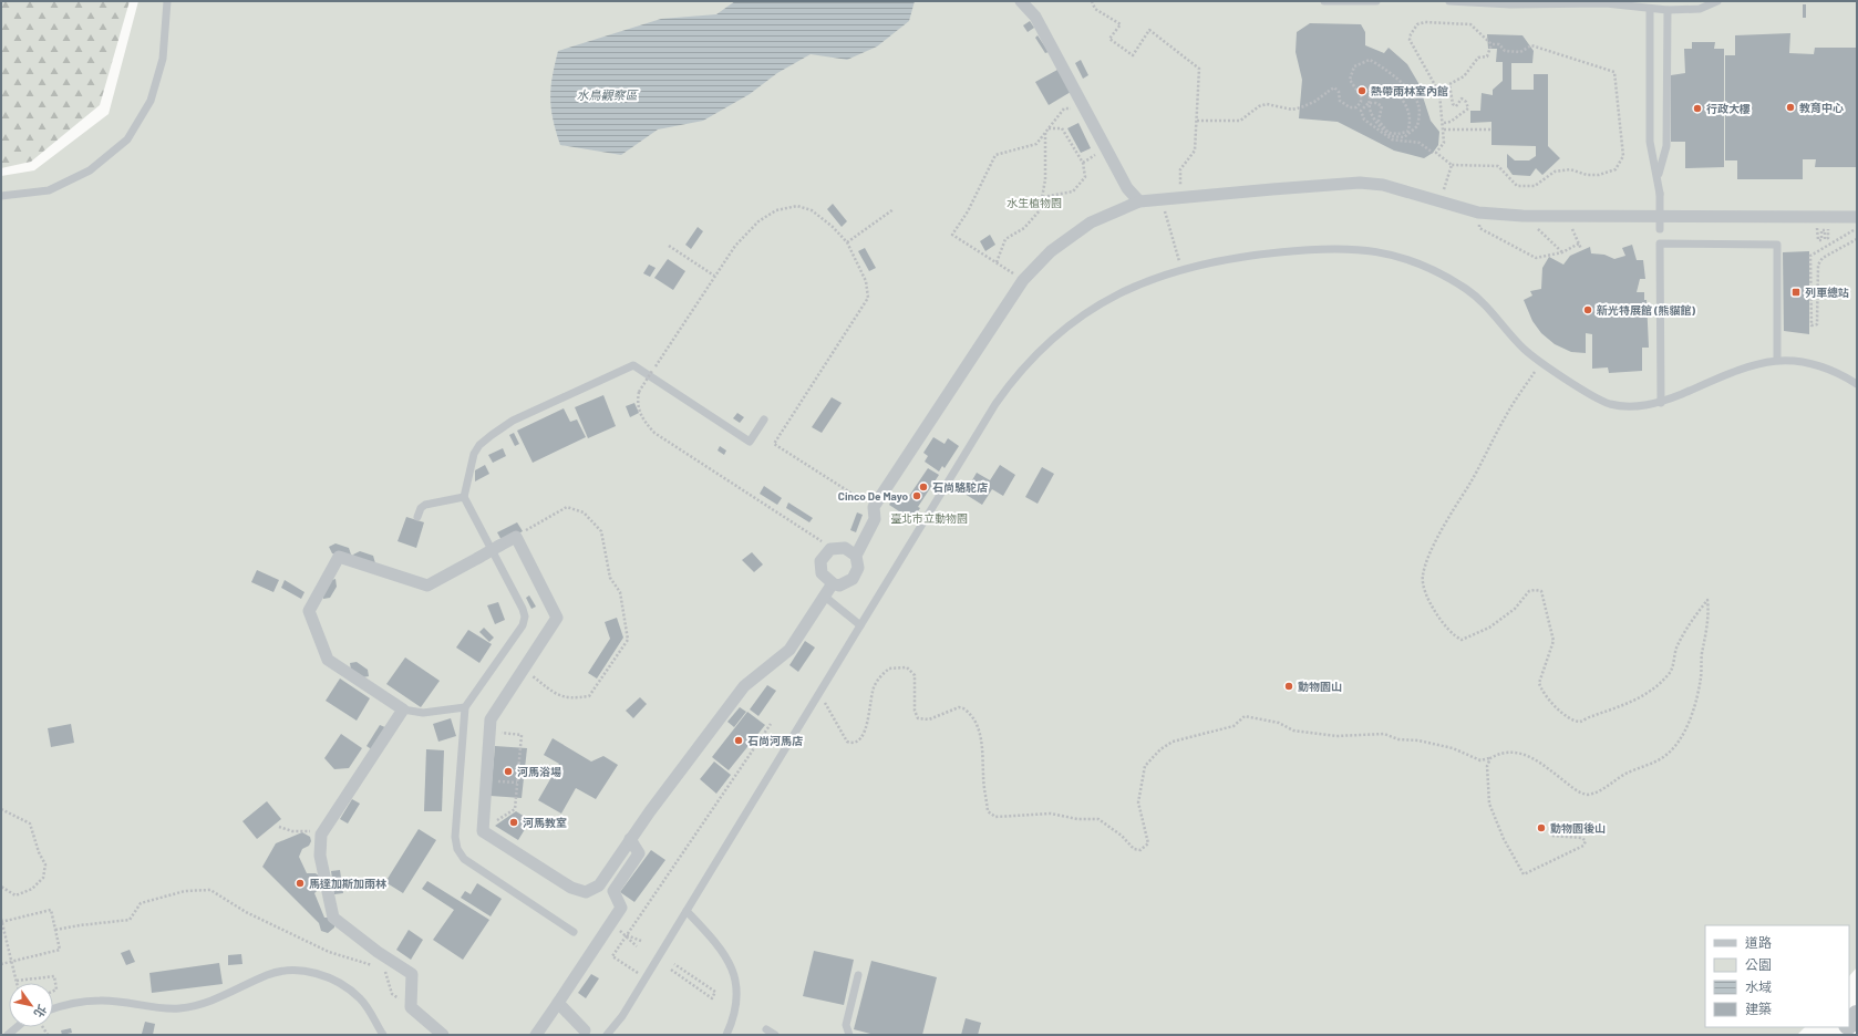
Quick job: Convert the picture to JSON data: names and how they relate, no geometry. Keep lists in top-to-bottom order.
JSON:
{
  "water": ["水鳥觀察區"],
  "parks": ["水生植物園", "臺北市立動物園"],
  "places": {
    "other": [
      "熱帶雨林室內館",
      "教育中心",
      "行政大樓",
      "新光特展館 (熊貓館)",
      "石尚駱駝店",
      "Cinco De Mayo",
      "動物園山",
      "石尚河馬店",
      "河馬浴場",
      "河馬教室",
      "動物園後山",
      "馬達加斯加雨林"
    ],
    "transit": ["列車總站"]
  },
  "legend": [
    "道路",
    "公園",
    "水域",
    "建築"
  ],
  "north": "bottom right"
}
